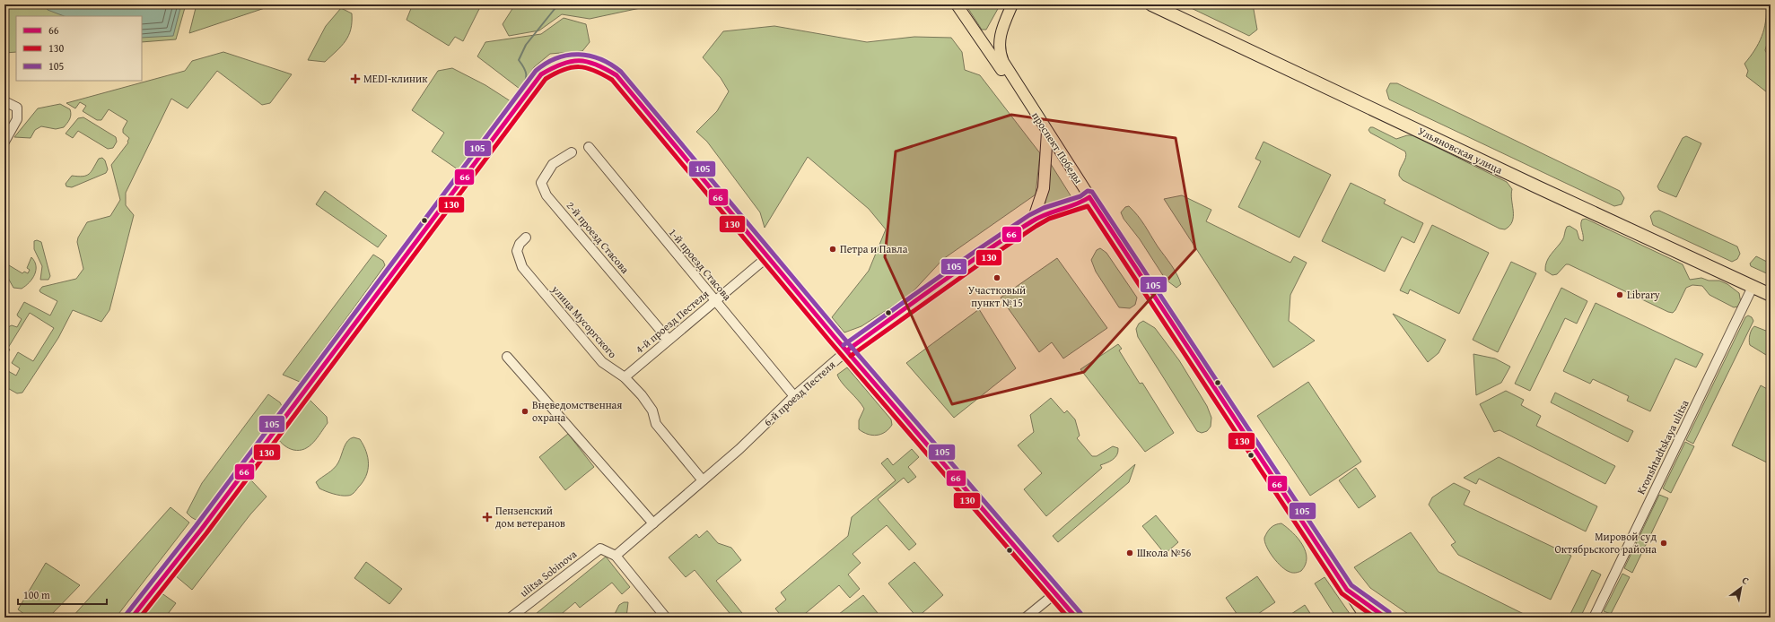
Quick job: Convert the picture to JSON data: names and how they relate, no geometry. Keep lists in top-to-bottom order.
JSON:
{
  "streets": {
    "highway": ["Ульяновская улица"],
    "main road": ["проспект Победы", "6-й проезд Пестеля"],
    "street": [
      "2-й проезд Стасова",
      "1-й проезд Стасова",
      "улица Мусоргского",
      "4-й проезд Пестеля",
      "Kronshtadtskaya ulitsa",
      "ulitsa Sobinova"
    ]
  },
  "crossings": [
    ["проспект Победы", "6-й проезд Пестеля"],
    ["Ульяновская улица", "Kronshtadtskaya ulitsa"],
    ["2-й проезд Стасова", "4-й проезд Пестеля"],
    ["1-й проезд Стасова", "4-й проезд Пестеля"],
    ["1-й проезд Стасова", "6-й проезд Пестеля"],
    ["улица Мусоргского", "4-й проезд Пестеля"],
    ["улица Мусоргского", "6-й проезд Пестеля"],
    ["6-й проезд Пестеля", "ulitsa Sobinova"]
  ],
  "places": {
    "health": ["MEDI-клиник", "Пензенский дом ветеранов"],
    "other": [
      "Петра и Павла",
      "Участковый пункт №15",
      "Library",
      "Вневедомственная охрана",
      "Мировой суд Октябрьского района",
      "Школа №56"
    ]
  },
  "lines": ["transit line 105", "transit line 66", "transit line 130"],
  "legend": ["66", "130", "105"],
  "scale_bar": "100 m",
  "north": "top right"
}
